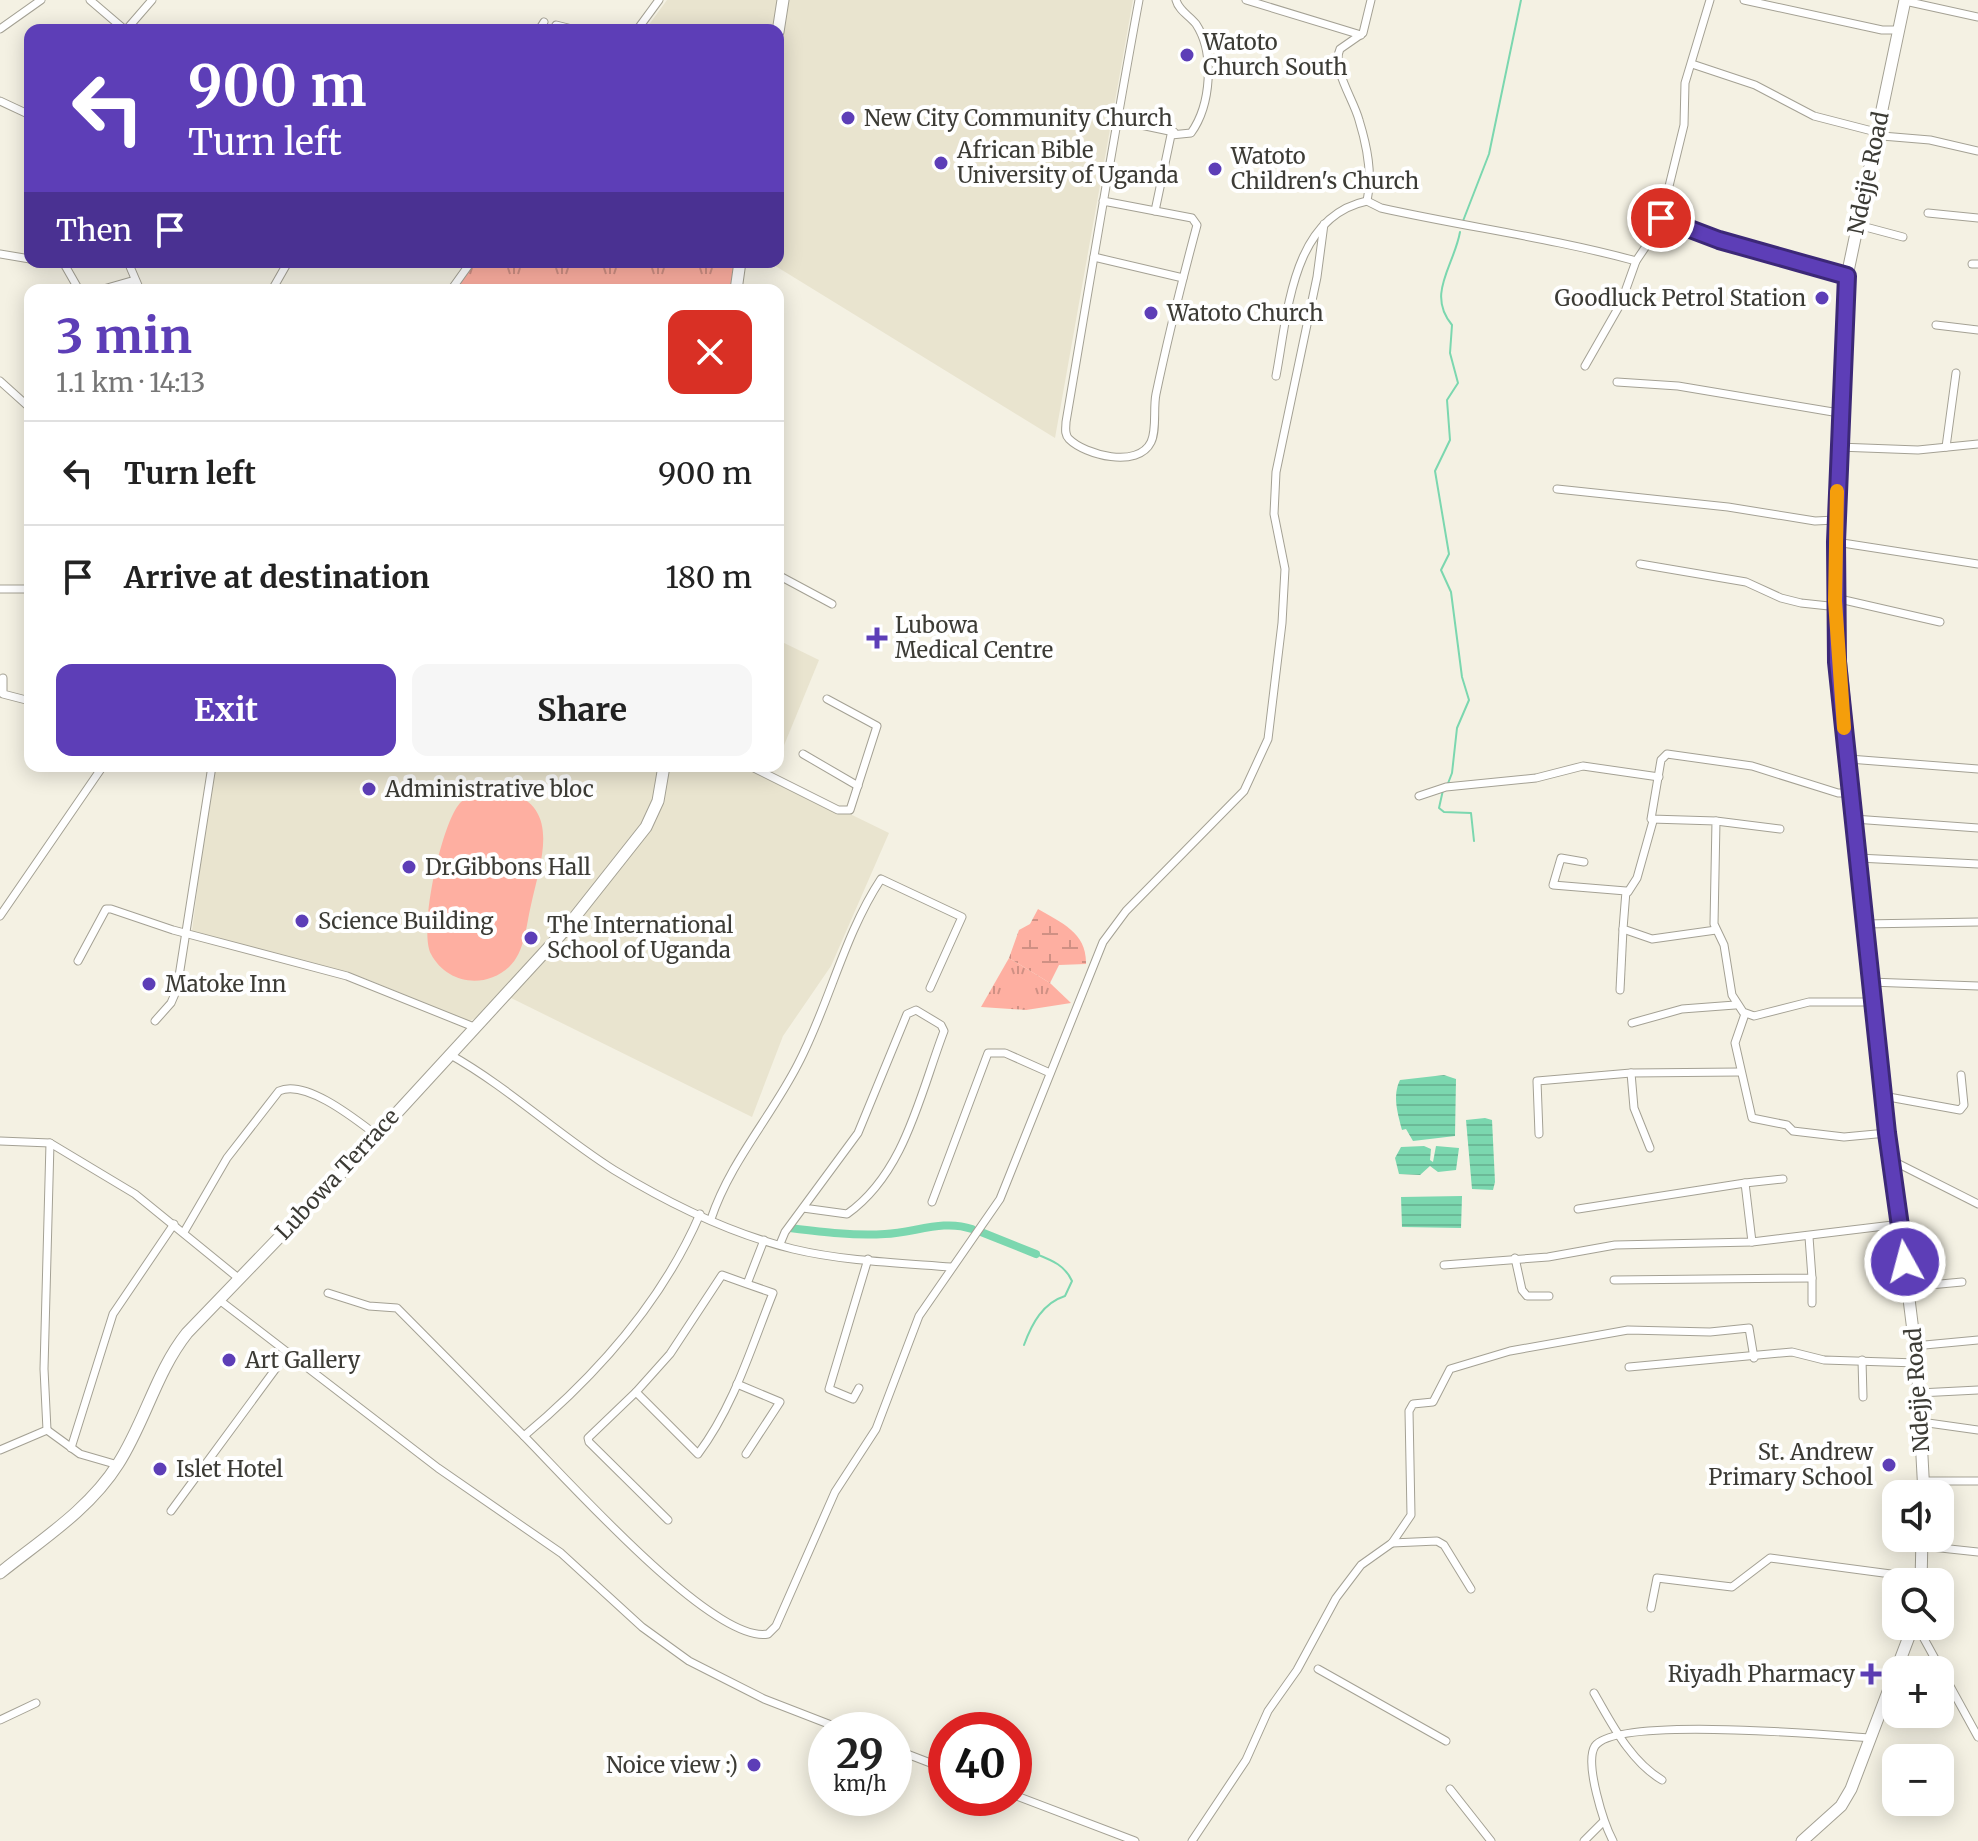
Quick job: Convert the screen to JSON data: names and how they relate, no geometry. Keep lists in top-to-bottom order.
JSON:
{
  "streets": {
    "street": ["Ndejje Road", "Lubowa Terrace"]
  },
  "places": {
    "other": [
      "Watoto Church South",
      "New City Community Church",
      "African Bible University of Uganda",
      "Watoto Children's Church",
      "Goodluck Petrol Station",
      "Watoto Church",
      "Administrative bloc",
      "Dr.Gibbons Hall",
      "Science Building",
      "The International School of Uganda",
      "Matoke Inn",
      "Art Gallery",
      "St. Andrew Primary School",
      "Islet Hotel",
      "Noice view :)"
    ],
    "health": ["Lubowa Medical Centre", "Riyadh Pharmacy"]
  },
  "page": {
    "turn": ["900 m", "Turn left"],
    "then": "Then",
    "heading": ["3 min", "1.1 km · 14:13"],
    "list": [
      {
        "name": "Turn left",
        "value": "900 m"
      },
      {
        "name": "Arrive at destination",
        "value": "180 m"
      }
    ],
    "buttons": ["Exit", "Share"],
    "map_buttons": ["+", "−"],
    "speed": "29 km/h",
    "limit": "40"
  }
}
